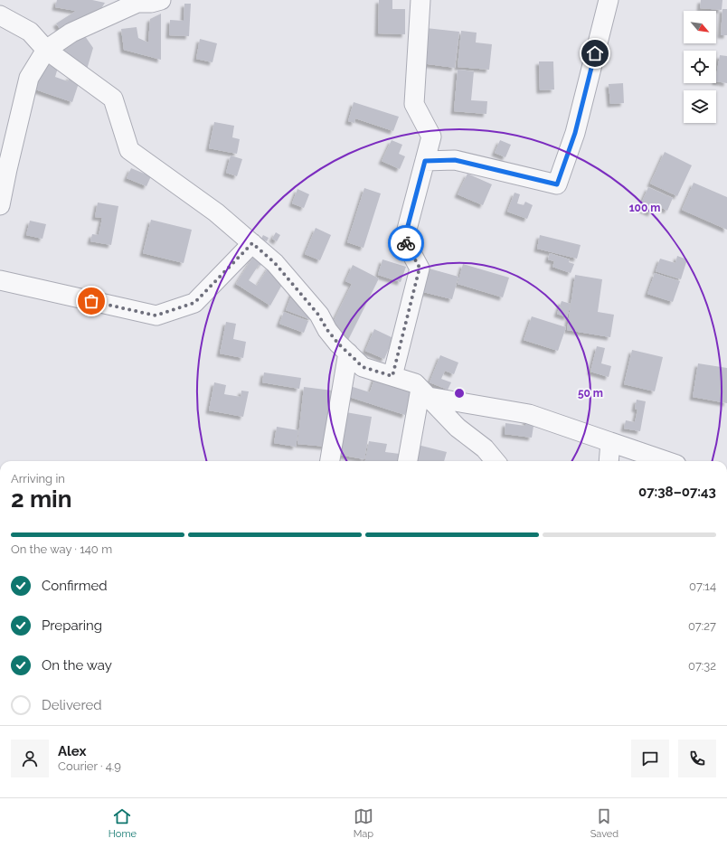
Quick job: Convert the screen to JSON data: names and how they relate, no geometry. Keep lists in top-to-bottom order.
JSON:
{
  "north": "bottom right",
  "page": {
    "heading": ["2 min", "Arriving in", "07:38–07:43"],
    "panel": ["Alex", "Courier · 4.9"],
    "bar": "On the way · 140 m",
    "list": [
      ["Confirmed", "07:14"],
      ["Preparing", "07:27"],
      ["On the way", "07:32"],
      "Delivered"
    ],
    "tabs": ["Home", "Map", "Saved"]
  },
  "rings": ["100 m", "50 m"]
}
